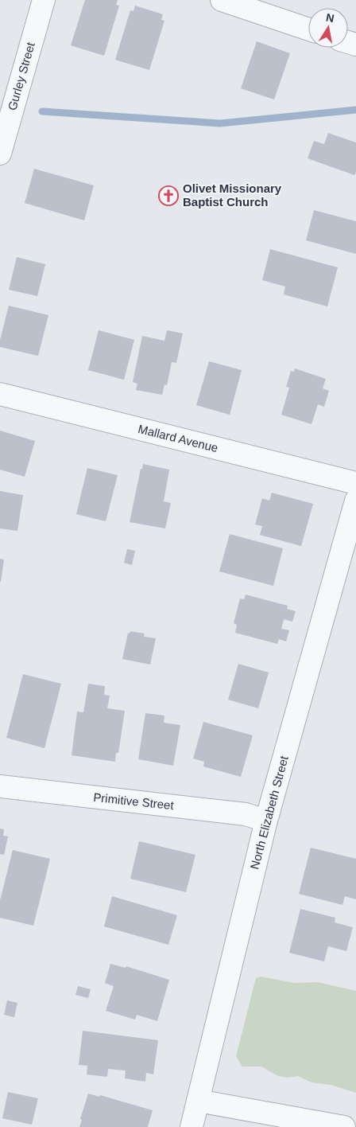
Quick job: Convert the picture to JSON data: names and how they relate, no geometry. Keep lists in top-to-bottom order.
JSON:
{
  "streets": {
    "street": [
      "Gurley Street",
      "Mallard Avenue",
      "Primitive Street",
      "North Elizabeth Street"
    ]
  },
  "crossings": [
    ["Primitive Street", "North Elizabeth Street"]
  ],
  "places": {
    "church": ["Olivet Missionary Baptist Church"]
  },
  "north": "top"
}
